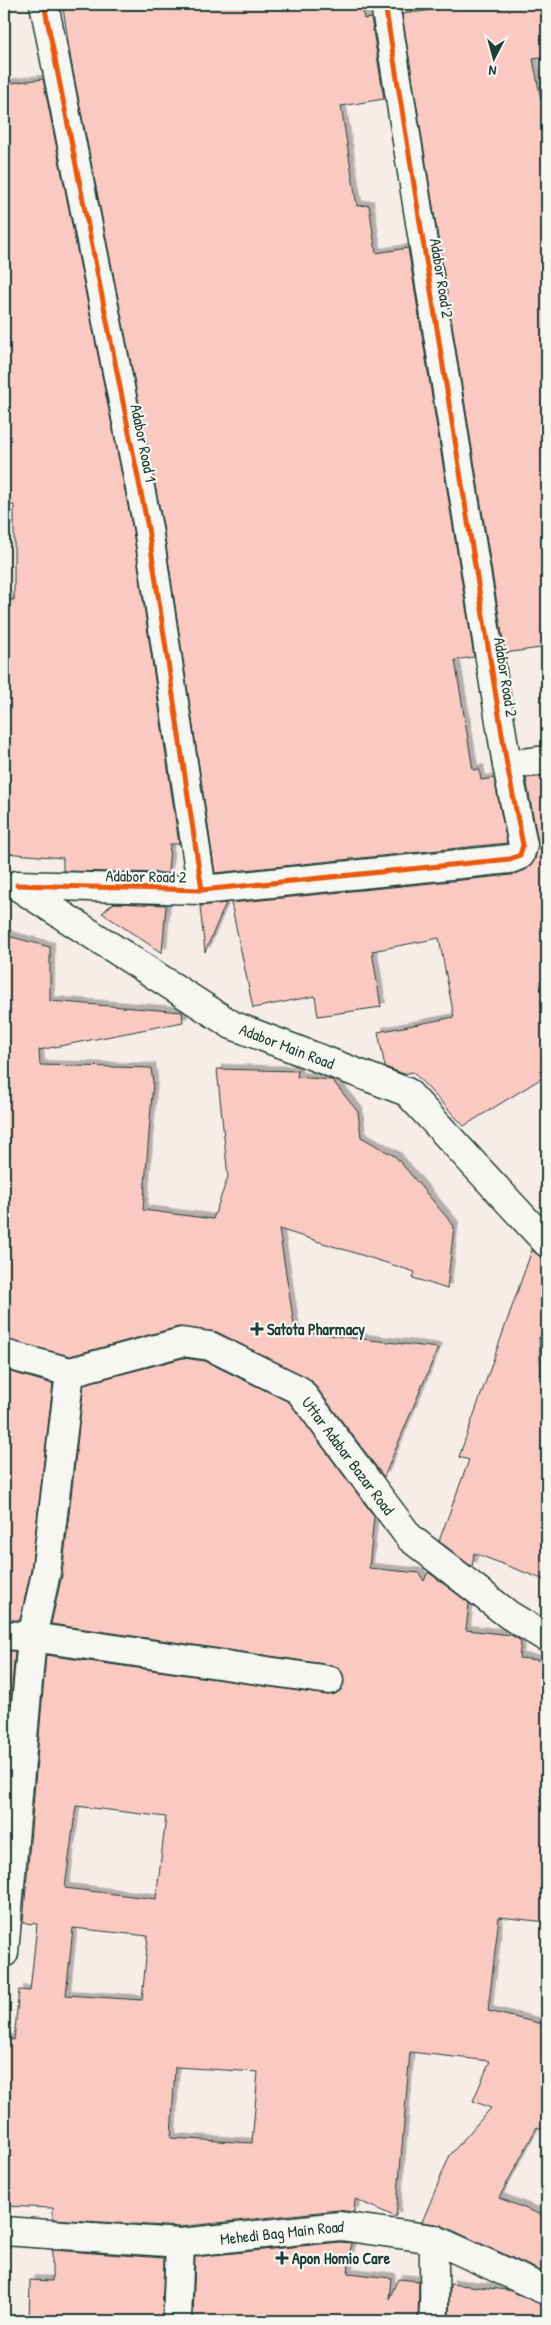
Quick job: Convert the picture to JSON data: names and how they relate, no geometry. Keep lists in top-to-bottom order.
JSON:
{
  "streets": {
    "street": [
      "Adabor Road 2",
      "Adabor Road 1",
      "Adabor Main Road",
      "Uttar Adabar Bazar Road",
      "Mehedi Bag Main Road"
    ]
  },
  "crossings": [
    ["Adabor Road 2", "Adabor Road 1"],
    ["Adabor Road 2", "Adabor Main Road"]
  ],
  "places": {
    "health": ["Satota Pharmacy", "Apon Homio Care"]
  },
  "north": "bottom"
}
